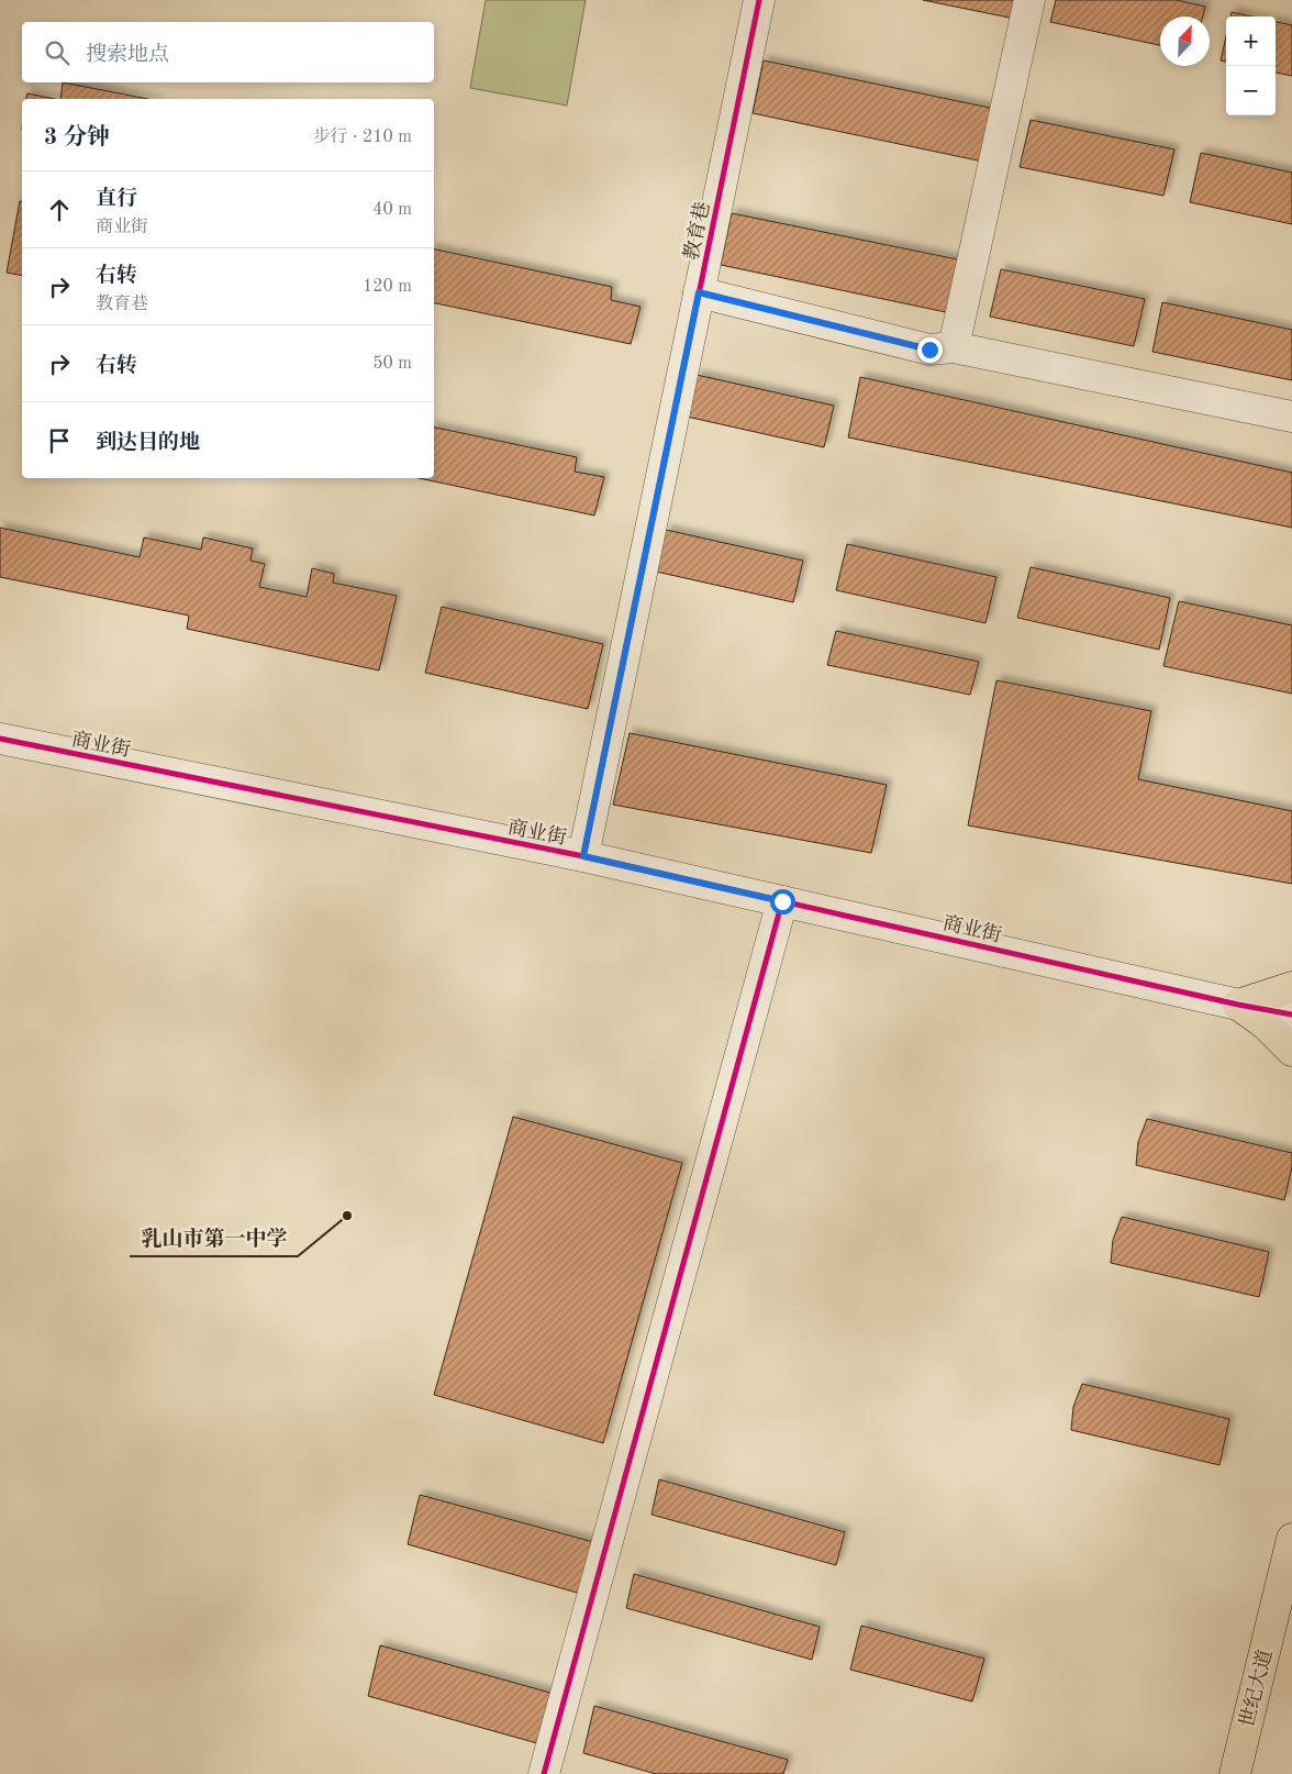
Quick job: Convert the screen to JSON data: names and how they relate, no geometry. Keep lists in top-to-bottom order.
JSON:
{
  "streets": {
    "main road": ["世纪大道"],
    "street": ["教育巷", "商业街"]
  },
  "crossings": [
    ["教育巷", "商业街"]
  ],
  "places": ["乳山市第一中学"],
  "north": "top right",
  "page": {
    "map_buttons": ["+", "−"],
    "search": "搜索地点",
    "heading": ["3 分钟", "步行 · 210 m"],
    "list": [
      ["直行", "商业街", "40 m"],
      ["右转", "教育巷", "120 m"],
      ["右转", "50 m"],
      "到达目的地"
    ]
  }
}
